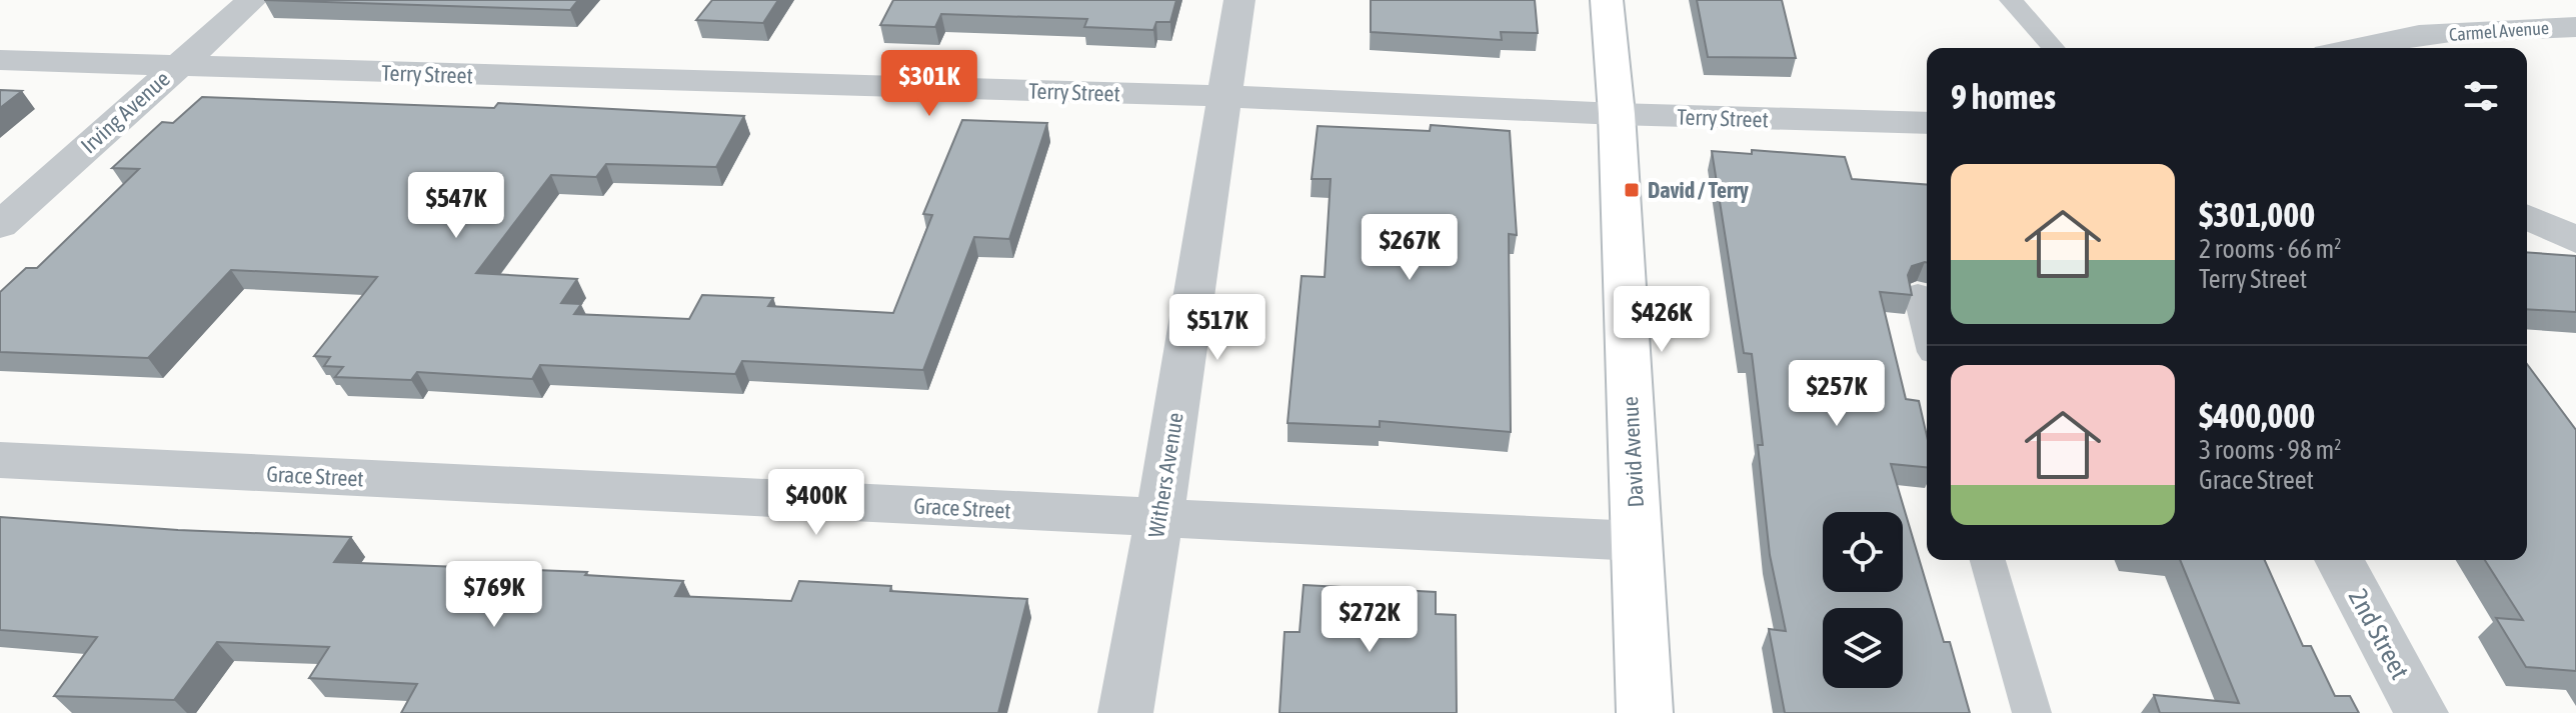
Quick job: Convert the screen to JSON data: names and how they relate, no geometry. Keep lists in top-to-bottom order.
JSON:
{
  "streets": {
    "main road": ["David Avenue"],
    "street": [
      "Carmel Avenue",
      "Terry Street",
      "Irving Avenue",
      "Withers Avenue",
      "Grace Street",
      "2nd Street"
    ]
  },
  "crossings": [
    ["Terry Street", "Irving Avenue"],
    ["Terry Street", "David Avenue"],
    ["Terry Street", "Withers Avenue"],
    ["David Avenue", "Grace Street"],
    ["Withers Avenue", "Grace Street"]
  ],
  "places": {
    "transit": ["David / Terry"]
  },
  "page": {
    "heading": "9 homes",
    "price": [
      "$301K",
      "$547K",
      "$267K",
      "$426K",
      "$517K",
      "$257K",
      "$400K",
      "$769K",
      "$272K"
    ],
    "list": [
      {
        "name": "$301,000",
        "note": "2 rooms · 66 m² · Terry Street"
      },
      {
        "name": "$400,000",
        "note": "3 rooms · 98 m² · Grace Street"
      }
    ]
  }
}
